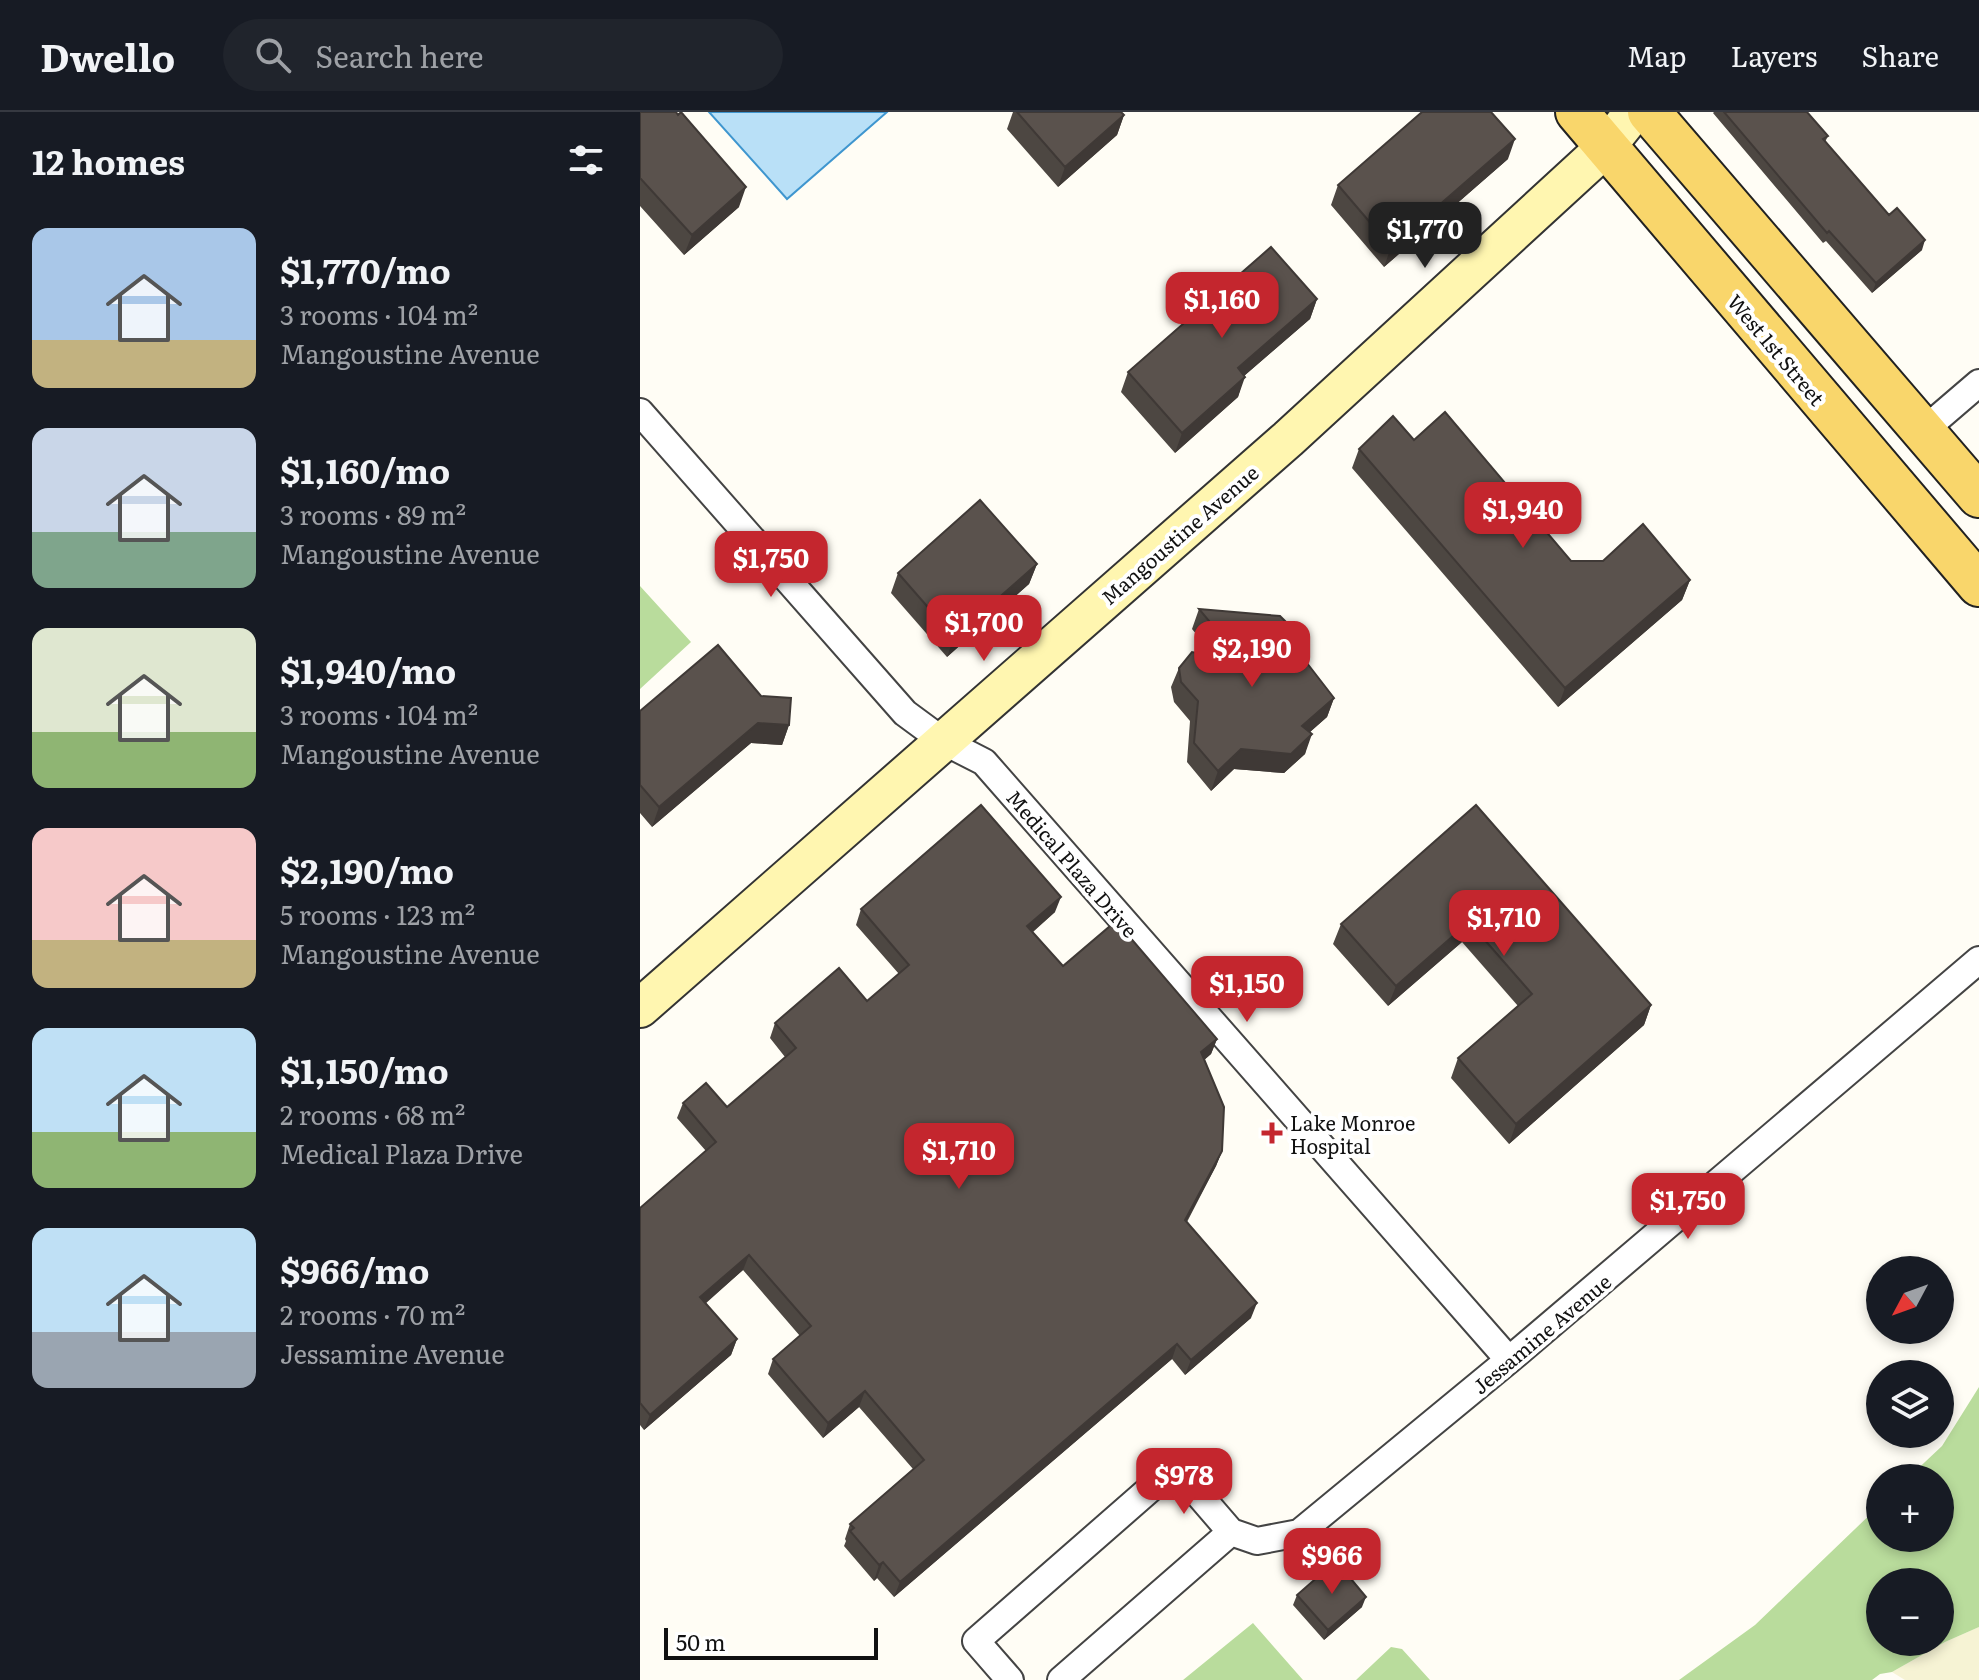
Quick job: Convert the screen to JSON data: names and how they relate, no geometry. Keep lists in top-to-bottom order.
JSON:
{
  "streets": {
    "main road": ["West 1st Street"],
    "street": ["Mangoustine Avenue", "Medical Plaza Drive", "Jessamine Avenue"]
  },
  "crossings": [
    ["West 1st Street", "Mangoustine Avenue"],
    ["Mangoustine Avenue", "Medical Plaza Drive"],
    ["Medical Plaza Drive", "Jessamine Avenue"]
  ],
  "places": {
    "health": ["Lake Monroe Hospital"]
  },
  "scale_bar": "50 m",
  "north": "bottom left",
  "page": {
    "header": "Dwello",
    "search": "Search here",
    "nav": ["Map", "Layers", "Share"],
    "heading": "12 homes",
    "price": [
      "$1,770",
      "$1,160",
      "$1,940",
      "$1,750",
      "$1,700",
      "$2,190",
      "$1,710",
      "$1,150",
      "$1,710",
      "$1,750",
      "$978",
      "$966"
    ],
    "list": [
      {
        "name": "$1,770/mo",
        "note": "3 rooms · 104 m² · Mangoustine Avenue"
      },
      {
        "name": "$1,160/mo",
        "note": "3 rooms · 89 m² · Mangoustine Avenue"
      },
      {
        "name": "$1,940/mo",
        "note": "3 rooms · 104 m² · Mangoustine Avenue"
      },
      {
        "name": "$2,190/mo",
        "note": "5 rooms · 123 m² · Mangoustine Avenue"
      },
      {
        "name": "$1,150/mo",
        "note": "2 rooms · 68 m² · Medical Plaza Drive"
      },
      {
        "name": "$966/mo",
        "note": "2 rooms · 70 m² · Jessamine Avenue"
      }
    ],
    "map_buttons": ["+", "−"],
    "scale": "50 m"
  }
}
